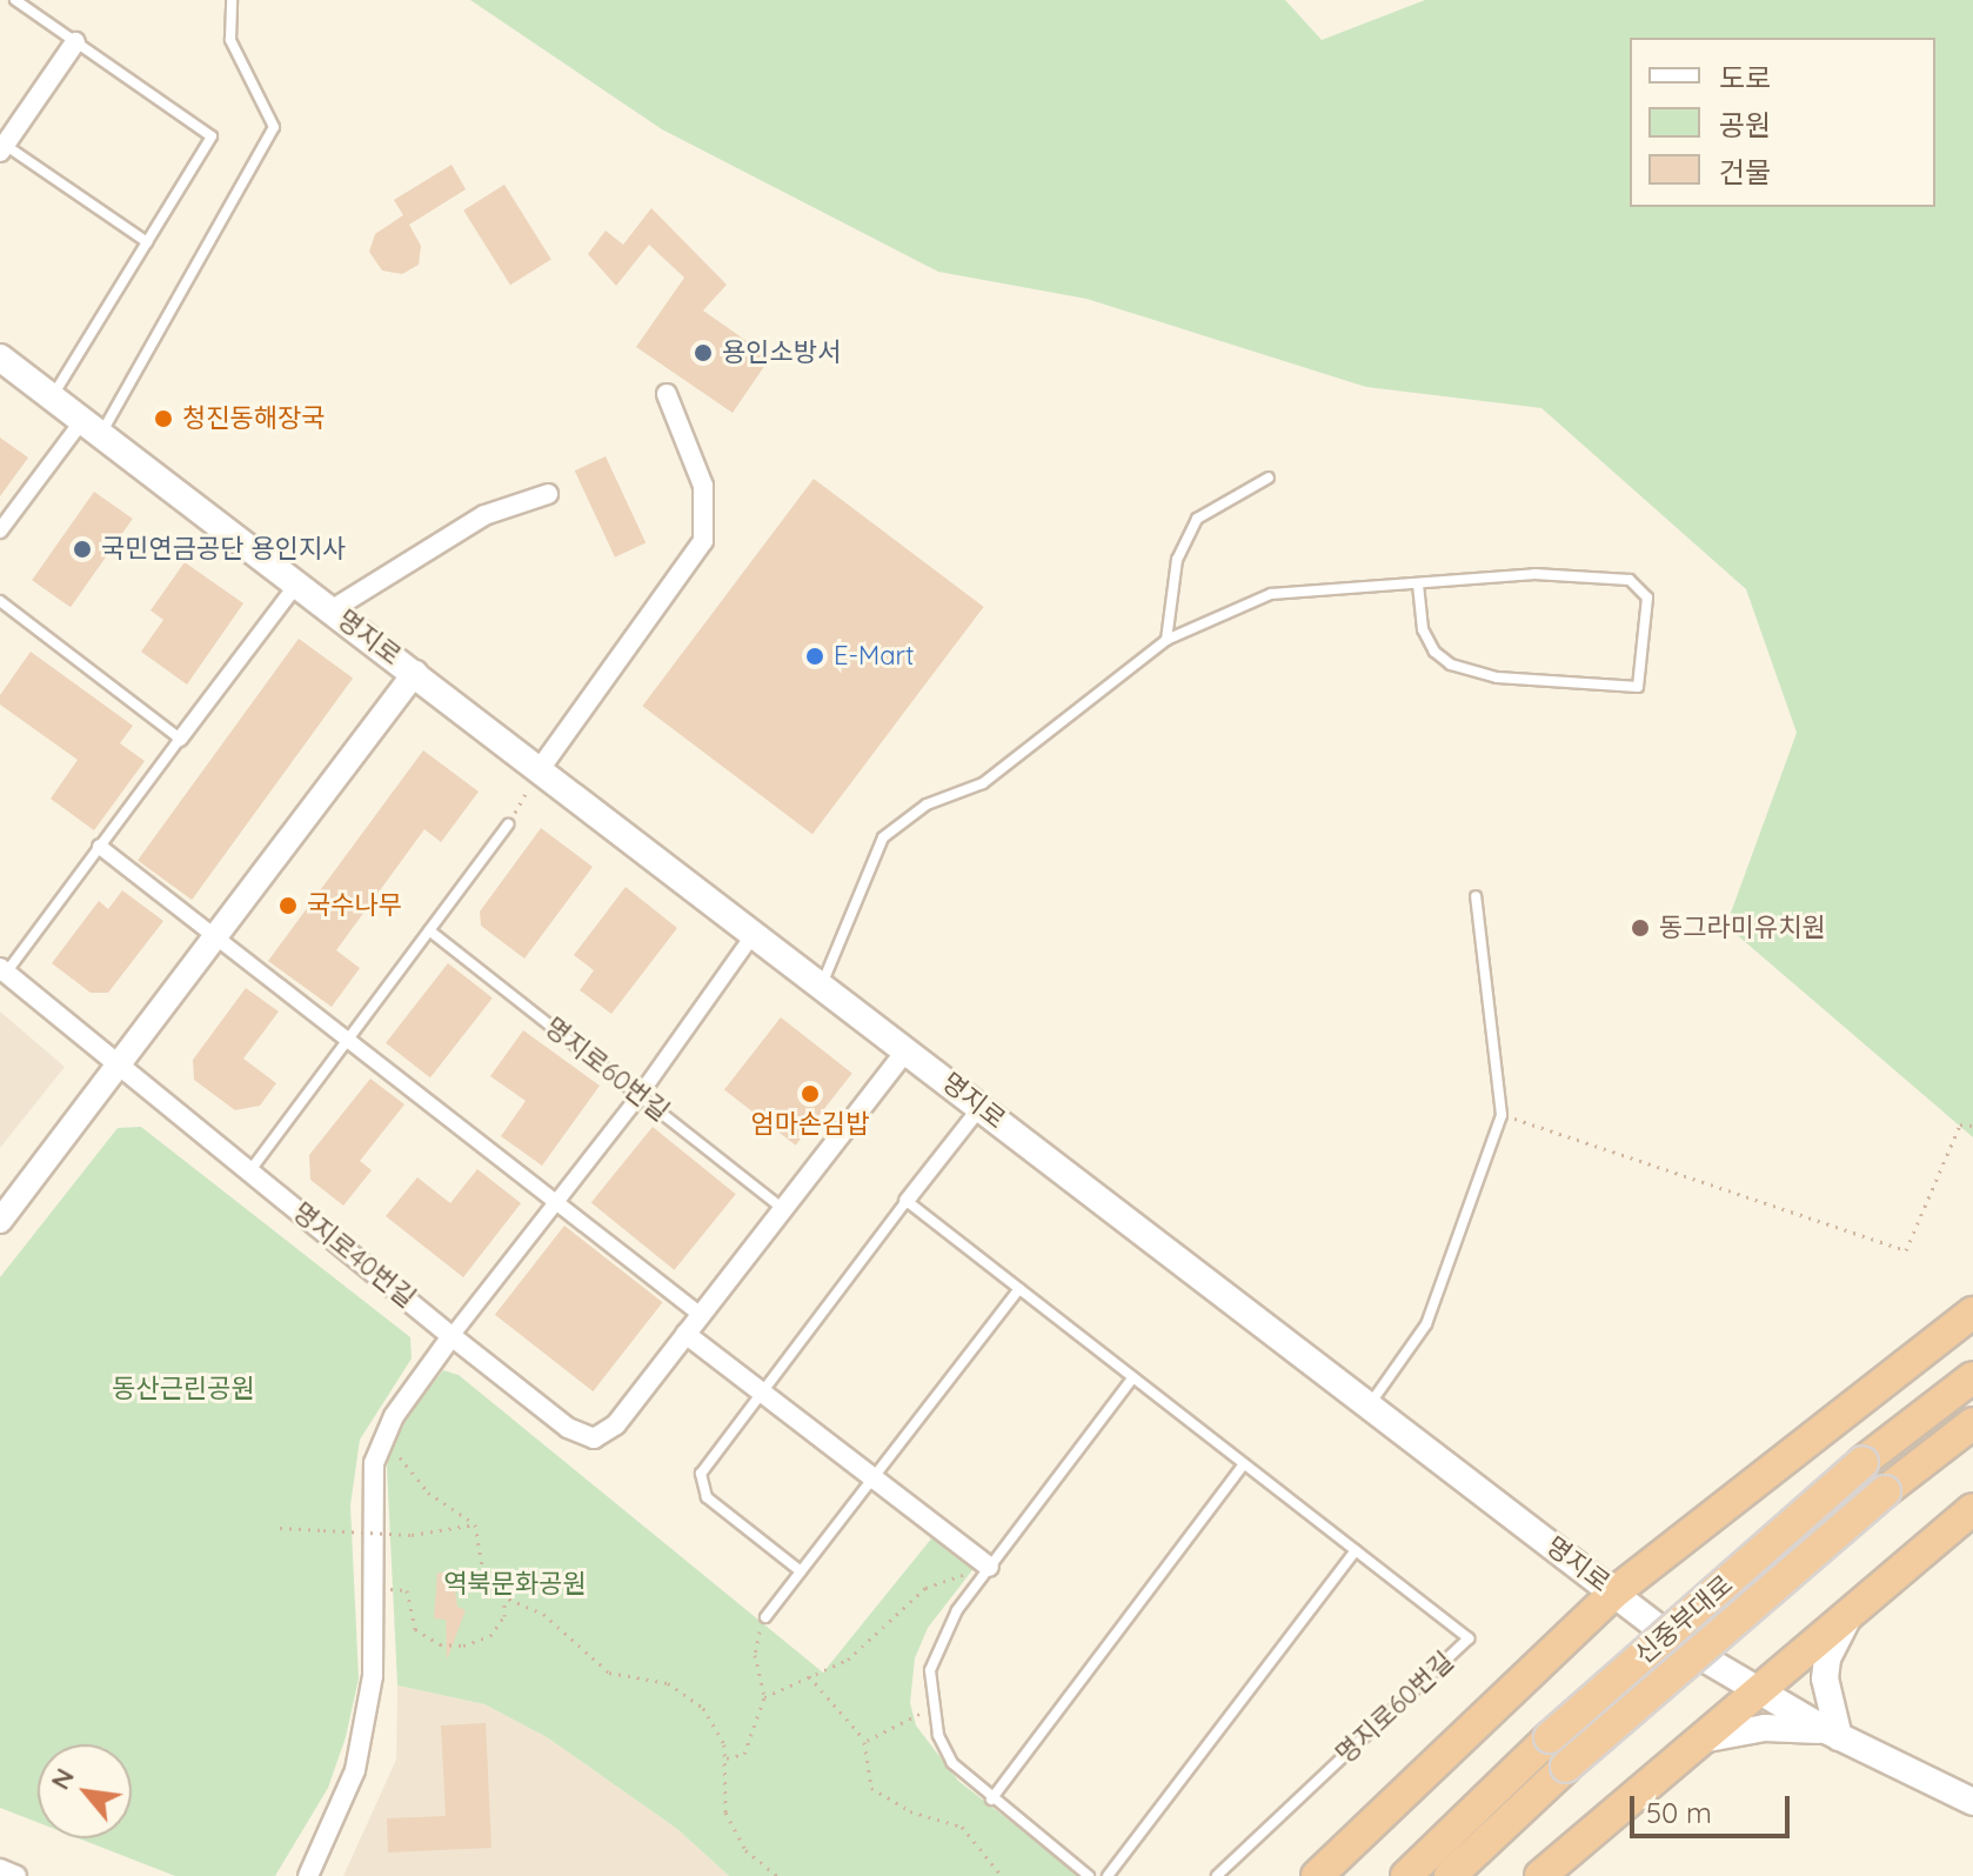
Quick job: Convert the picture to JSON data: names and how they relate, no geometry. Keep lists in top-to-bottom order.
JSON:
{
  "streets": {
    "highway": ["신중부대로"],
    "main road": ["명지로"],
    "street": ["명지로40번길"],
    "lane": ["명지로60번길"]
  },
  "parks": ["동산근린공원", "역북문화공원"],
  "places": [
    "용인소방서",
    "청진동해장국",
    "국민연금공단 용인지사",
    "E-Mart",
    "국수나무",
    "동그라미유치원",
    "엄마손김밥"
  ],
  "legend": ["도로", "공원", "건물"],
  "scale_bar": "50 m",
  "north": "top left"
}
